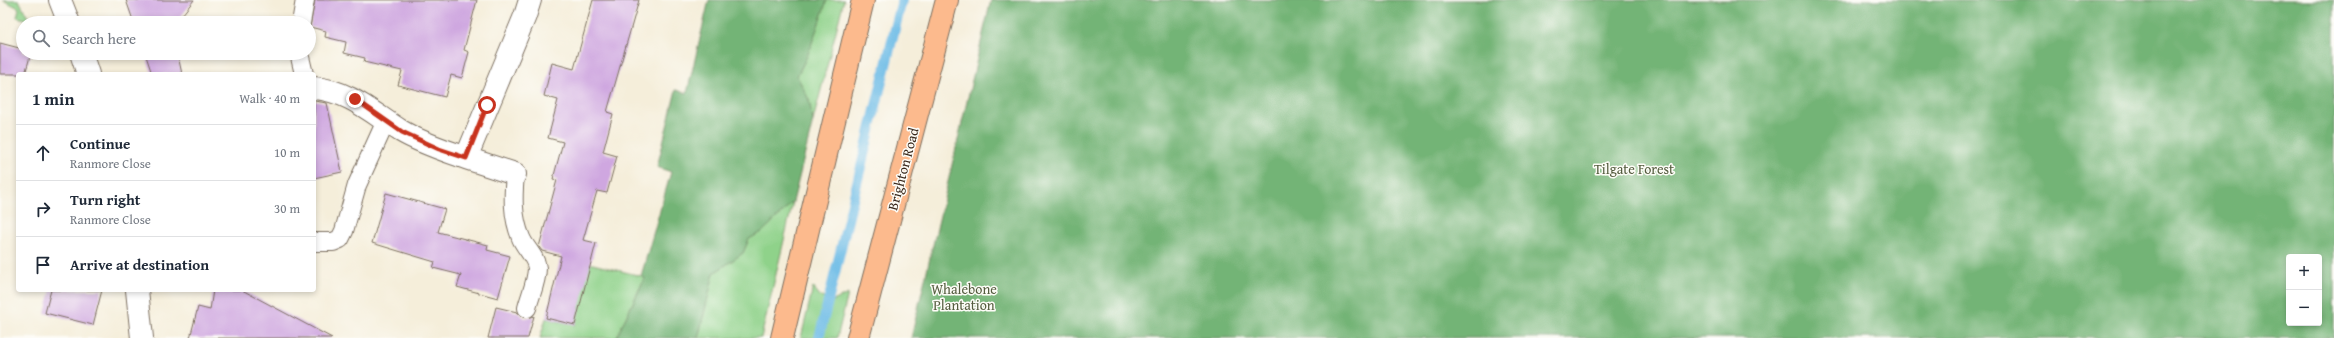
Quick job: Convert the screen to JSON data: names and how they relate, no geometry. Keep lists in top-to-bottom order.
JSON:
{
  "streets": {
    "main road": ["Brighton Road"]
  },
  "parks": ["Tilgate Forest", "Whalebone Plantation"],
  "page": {
    "search": "Search here",
    "heading": ["1 min", "Walk · 40 m"],
    "list": [
      ["Continue", "Ranmore Close", "10 m"],
      ["Turn right", "Ranmore Close", "30 m"],
      "Arrive at destination"
    ],
    "map_buttons": ["+", "−"]
  }
}
